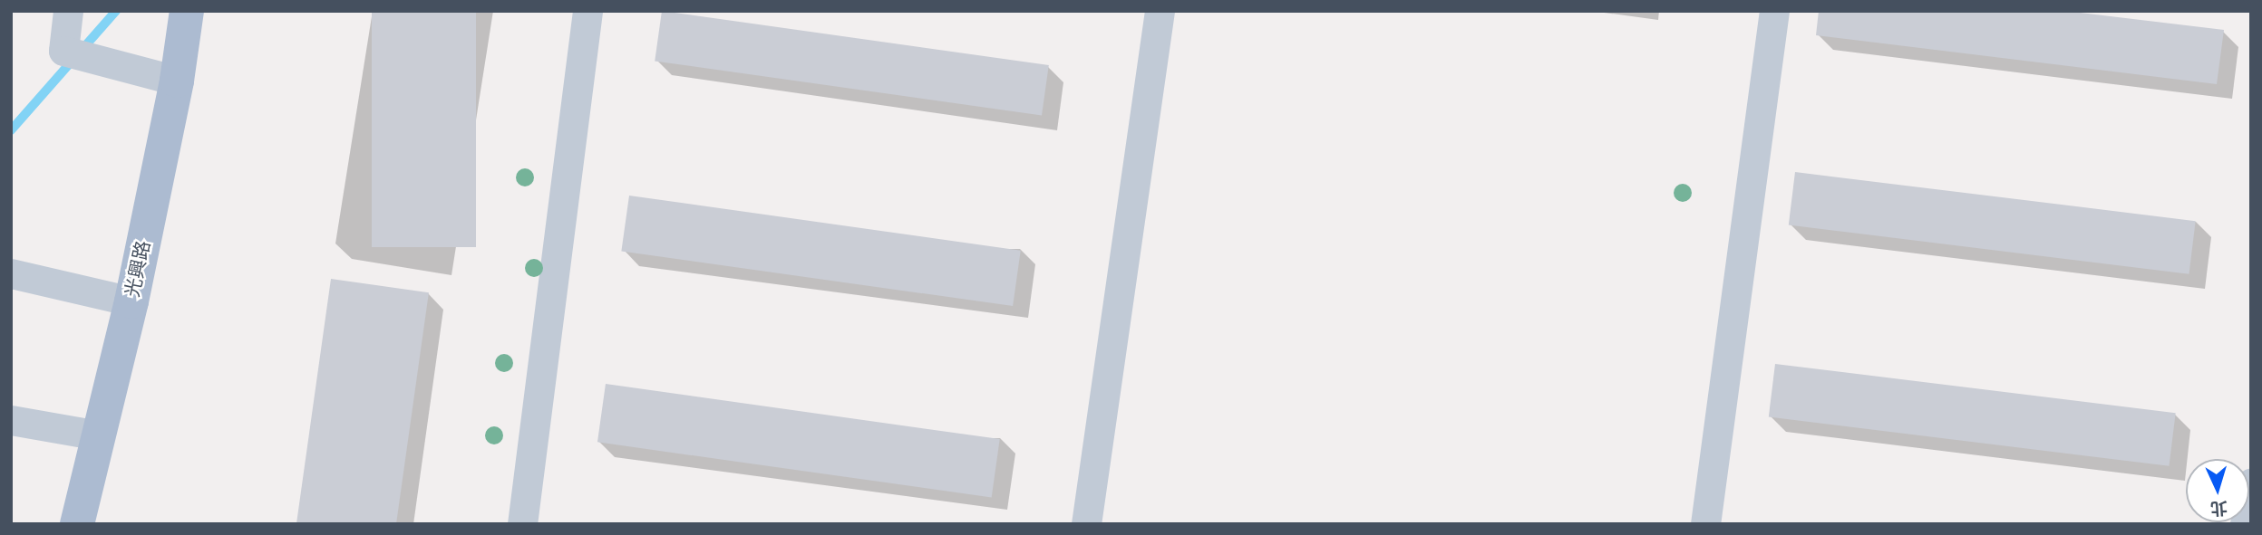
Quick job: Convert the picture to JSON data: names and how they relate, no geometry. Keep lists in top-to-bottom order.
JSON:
{
  "streets": {
    "main road": ["光興路"]
  },
  "north": "bottom"
}
